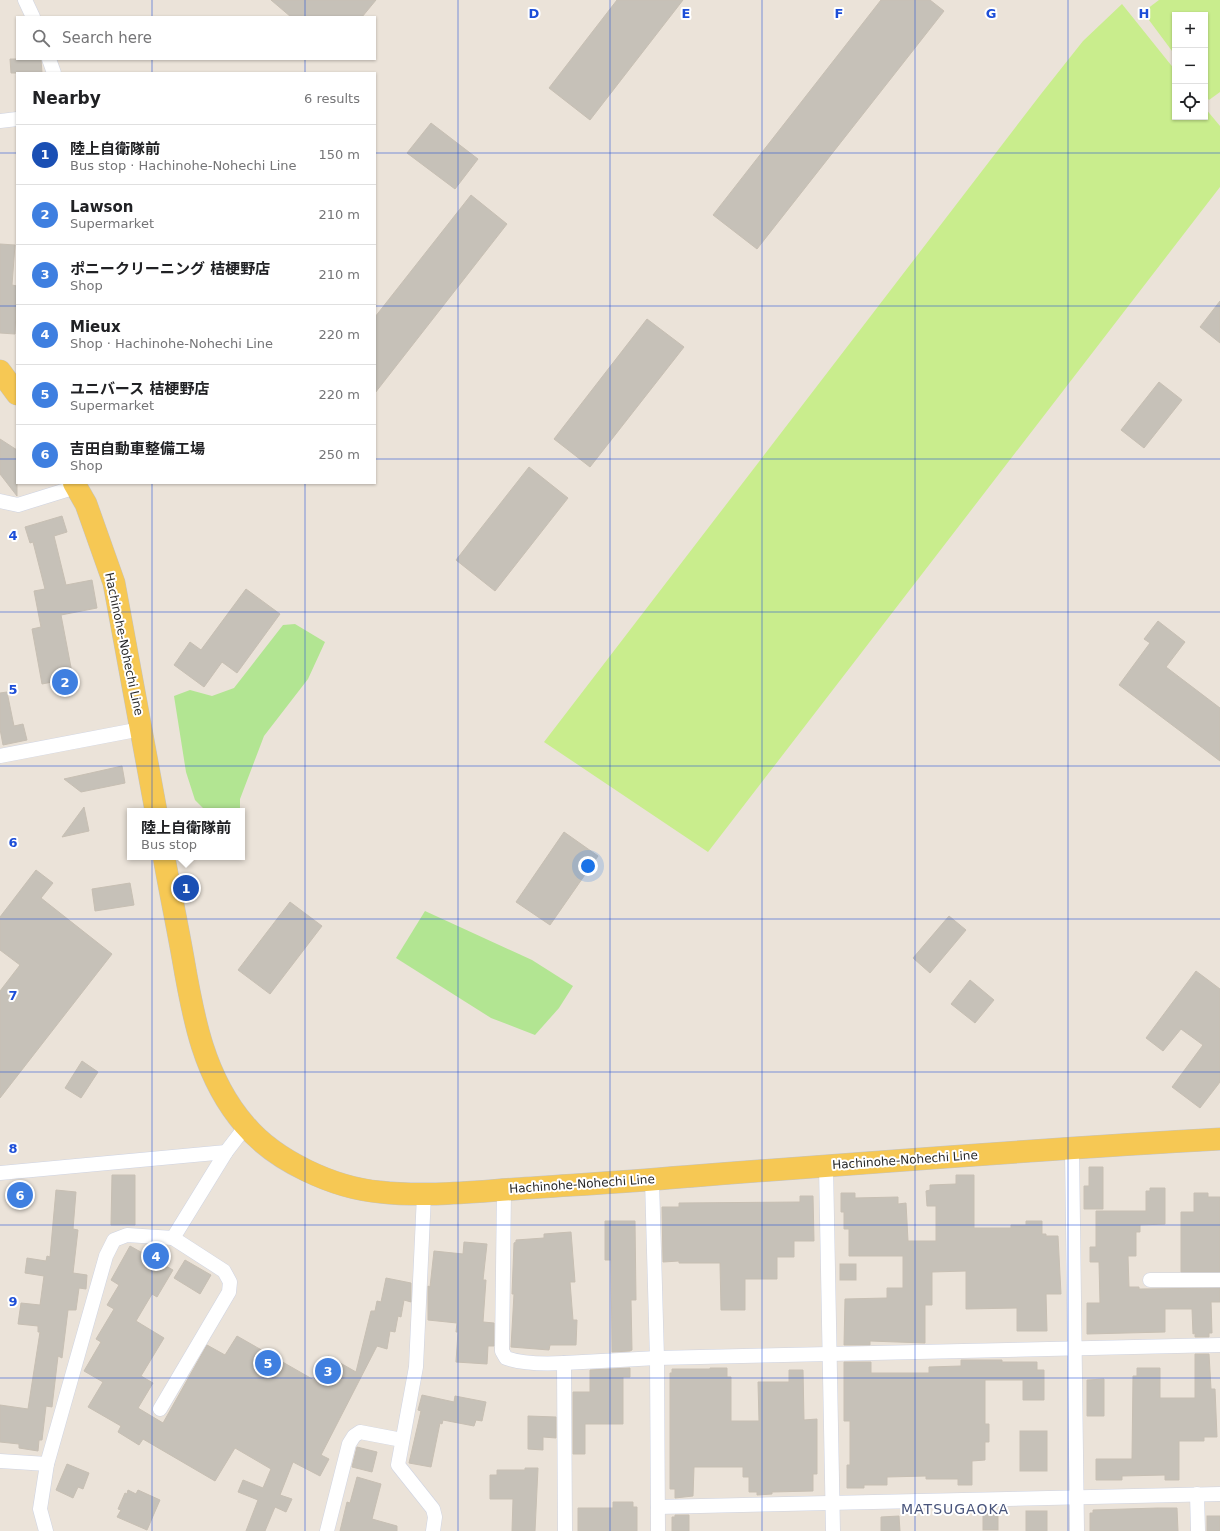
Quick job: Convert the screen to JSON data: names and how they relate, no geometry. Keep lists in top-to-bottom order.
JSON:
{
  "streets": {
    "main road": ["Hachinohe-Nohechi Line"]
  },
  "districts": ["MATSUGAOKA"],
  "page": {
    "map_buttons": ["+", "−"],
    "search": "Search here",
    "heading": ["Nearby", "6 results"],
    "list": [
      {
        "mark": "1",
        "name": "陸上自衛隊前",
        "note": "Bus stop · Hachinohe-Nohechi Line",
        "value": "150 m"
      },
      {
        "mark": "2",
        "name": "Lawson",
        "note": "Supermarket",
        "value": "210 m"
      },
      {
        "mark": "3",
        "name": "ポニークリーニング 桔梗野店",
        "note": "Shop",
        "value": "210 m"
      },
      {
        "mark": "4",
        "name": "Mieux",
        "note": "Shop · Hachinohe-Nohechi Line",
        "value": "220 m"
      },
      {
        "mark": "5",
        "name": "ユニバース 桔梗野店",
        "note": "Supermarket",
        "value": "220 m"
      },
      {
        "mark": "6",
        "name": "吉田自動車整備工場",
        "note": "Shop",
        "value": "250 m"
      }
    ],
    "pins": [
      "2",
      "1",
      "6",
      "4",
      "5",
      "3"
    ],
    "popup": ["陸上自衛隊前", "Bus stop"]
  },
  "grid": {
    "columns": [
      "D",
      "E",
      "F",
      "G",
      "H"
    ],
    "rows": [
      "4",
      "5",
      "6",
      "7",
      "8",
      "9"
    ]
  }
}
